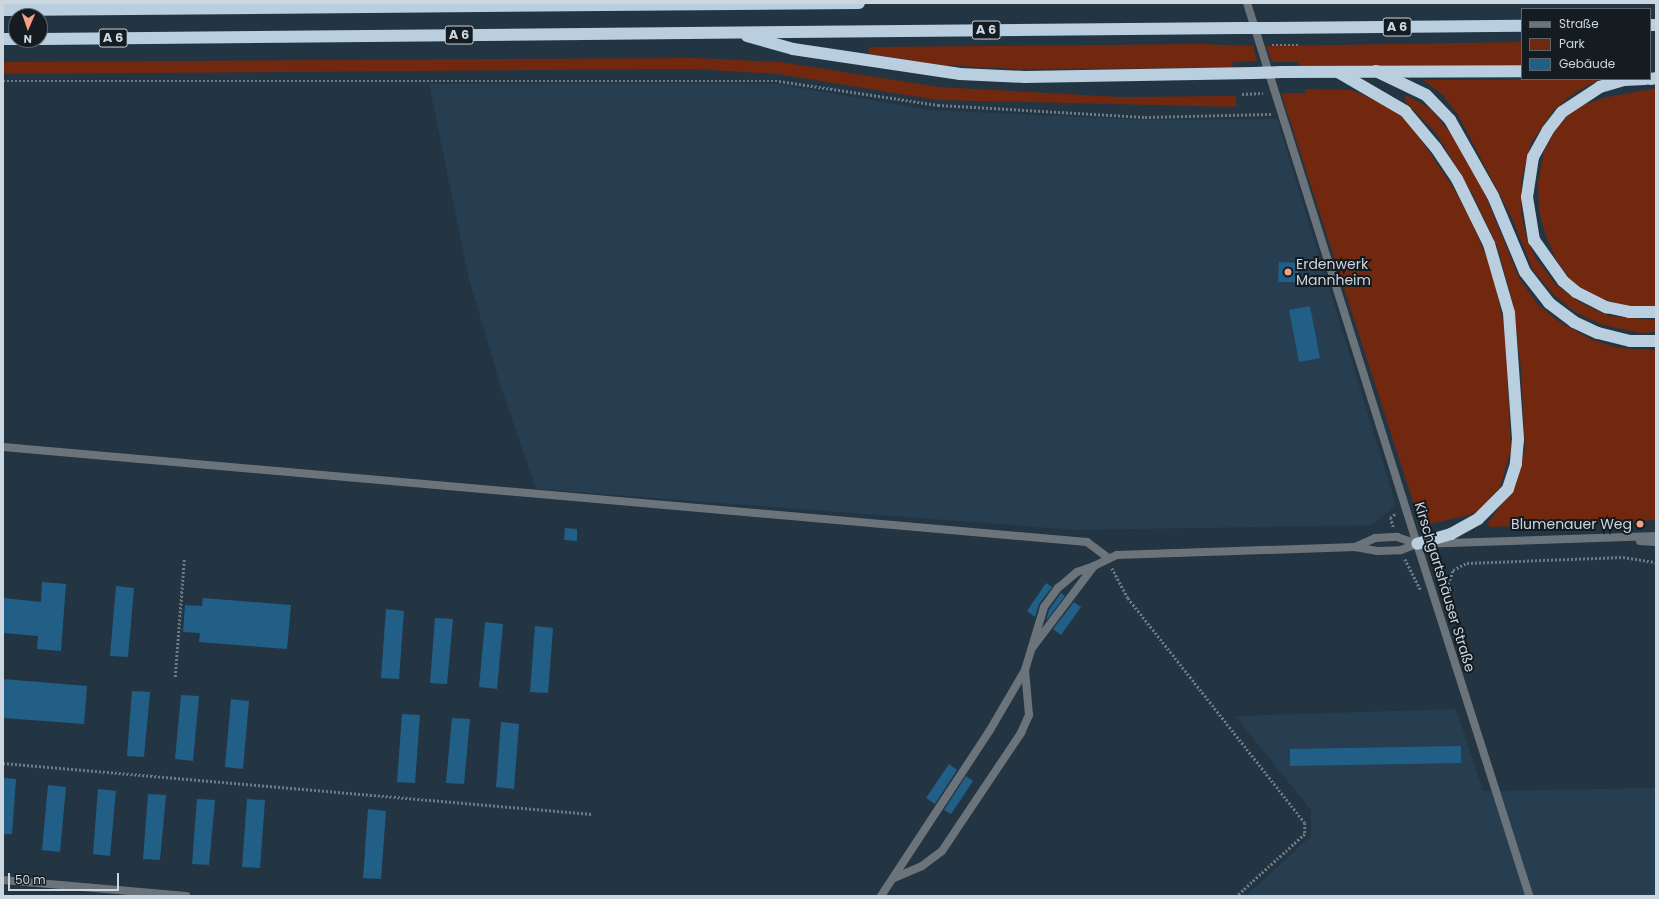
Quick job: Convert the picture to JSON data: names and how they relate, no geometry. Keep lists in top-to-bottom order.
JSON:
{
  "streets": {
    "highway": ["A 6"],
    "street": ["Kirschgartshäuser Straße"]
  },
  "places": ["Erdenwerk Mannheim", "Blumenauer Weg"],
  "legend": ["Straße", "Park", "Gebäude"],
  "scale_bar": "50 m",
  "north": "bottom"
}
